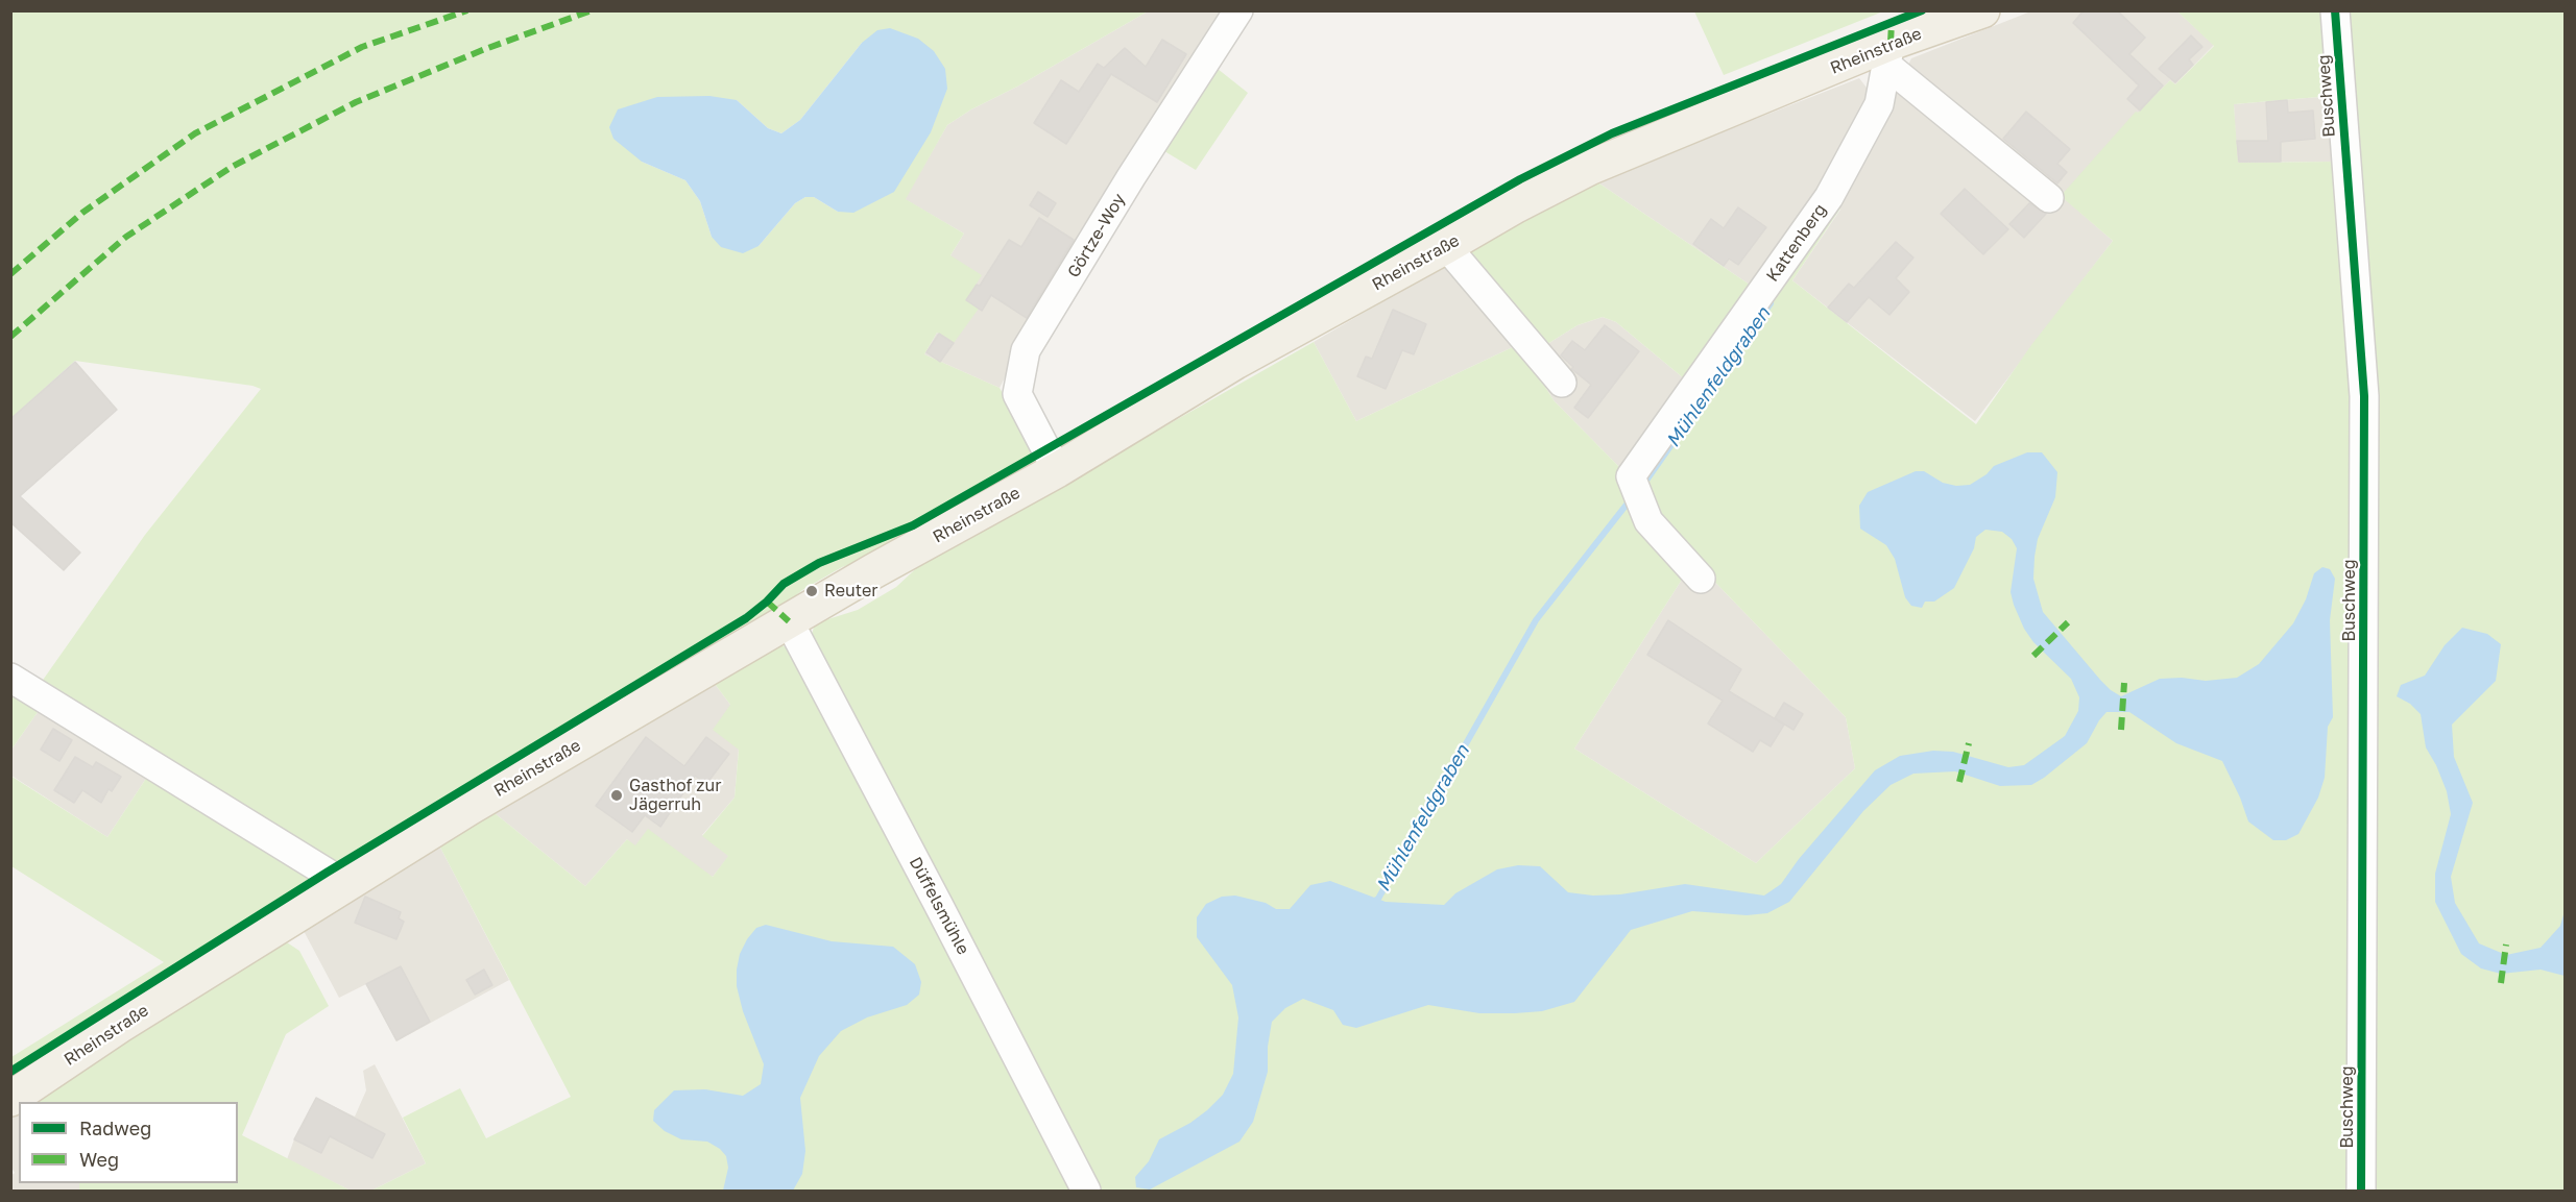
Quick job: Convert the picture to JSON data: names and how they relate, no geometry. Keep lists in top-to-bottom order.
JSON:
{
  "streets": {
    "main road": ["Rheinstraße"],
    "street": [
      "Buschweg",
      "Görtze-Woy",
      "Kattenberg",
      "Düffelsmühle"
    ]
  },
  "crossings": [
    ["Rheinstraße", "Görtze-Woy"],
    ["Rheinstraße", "Kattenberg"],
    ["Rheinstraße", "Düffelsmühle"]
  ],
  "water": ["Mühlenfeldgraben"],
  "places": ["Reuter", "Gasthof zur Jägerruh"],
  "legend": ["Radweg", "Weg"]
}
